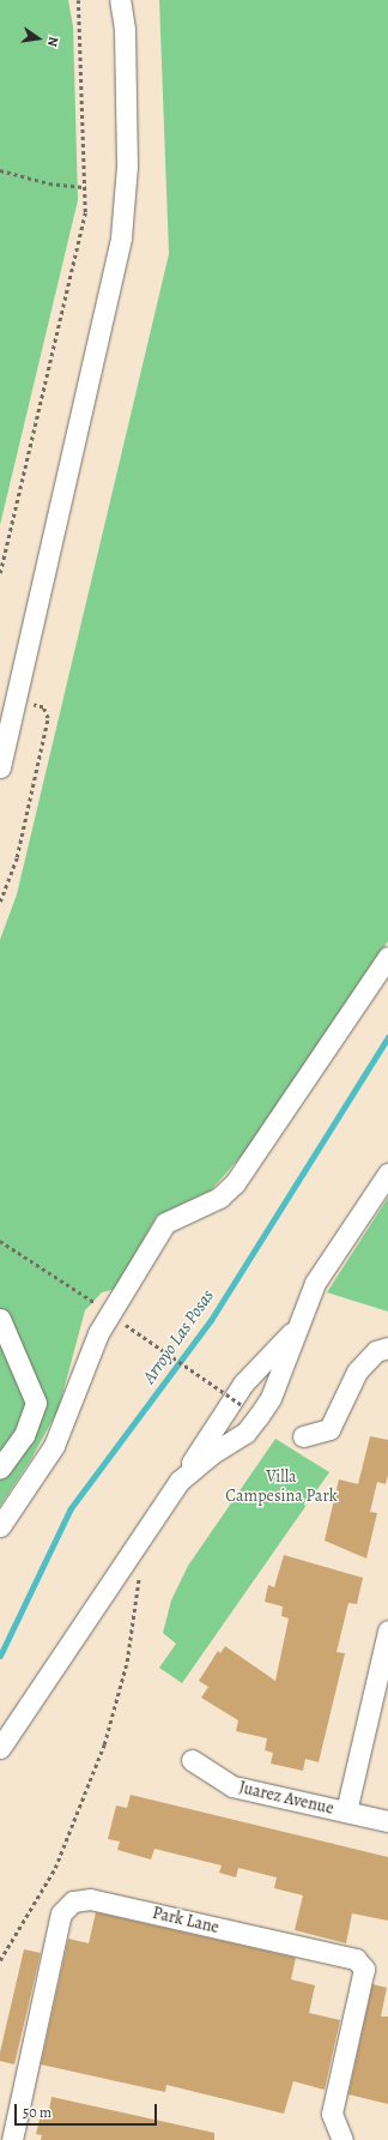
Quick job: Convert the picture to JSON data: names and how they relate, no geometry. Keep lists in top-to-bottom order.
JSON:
{
  "streets": {
    "street": ["Juarez Avenue", "Park Lane"]
  },
  "water": ["Arroyo Las Posas"],
  "parks": ["Villa Campesina Park"],
  "scale_bar": "50 m",
  "north": "right"
}
